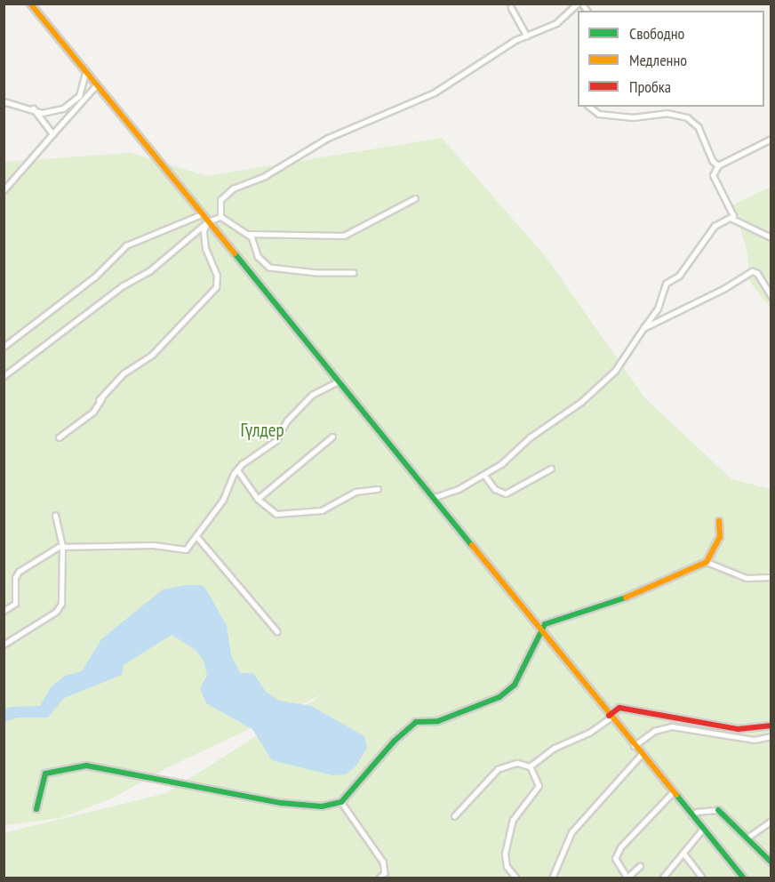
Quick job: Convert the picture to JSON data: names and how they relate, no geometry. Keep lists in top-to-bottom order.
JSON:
{
  "parks": ["Гүлдер"],
  "legend": ["Свободно", "Медленно", "Пробка"]
}
